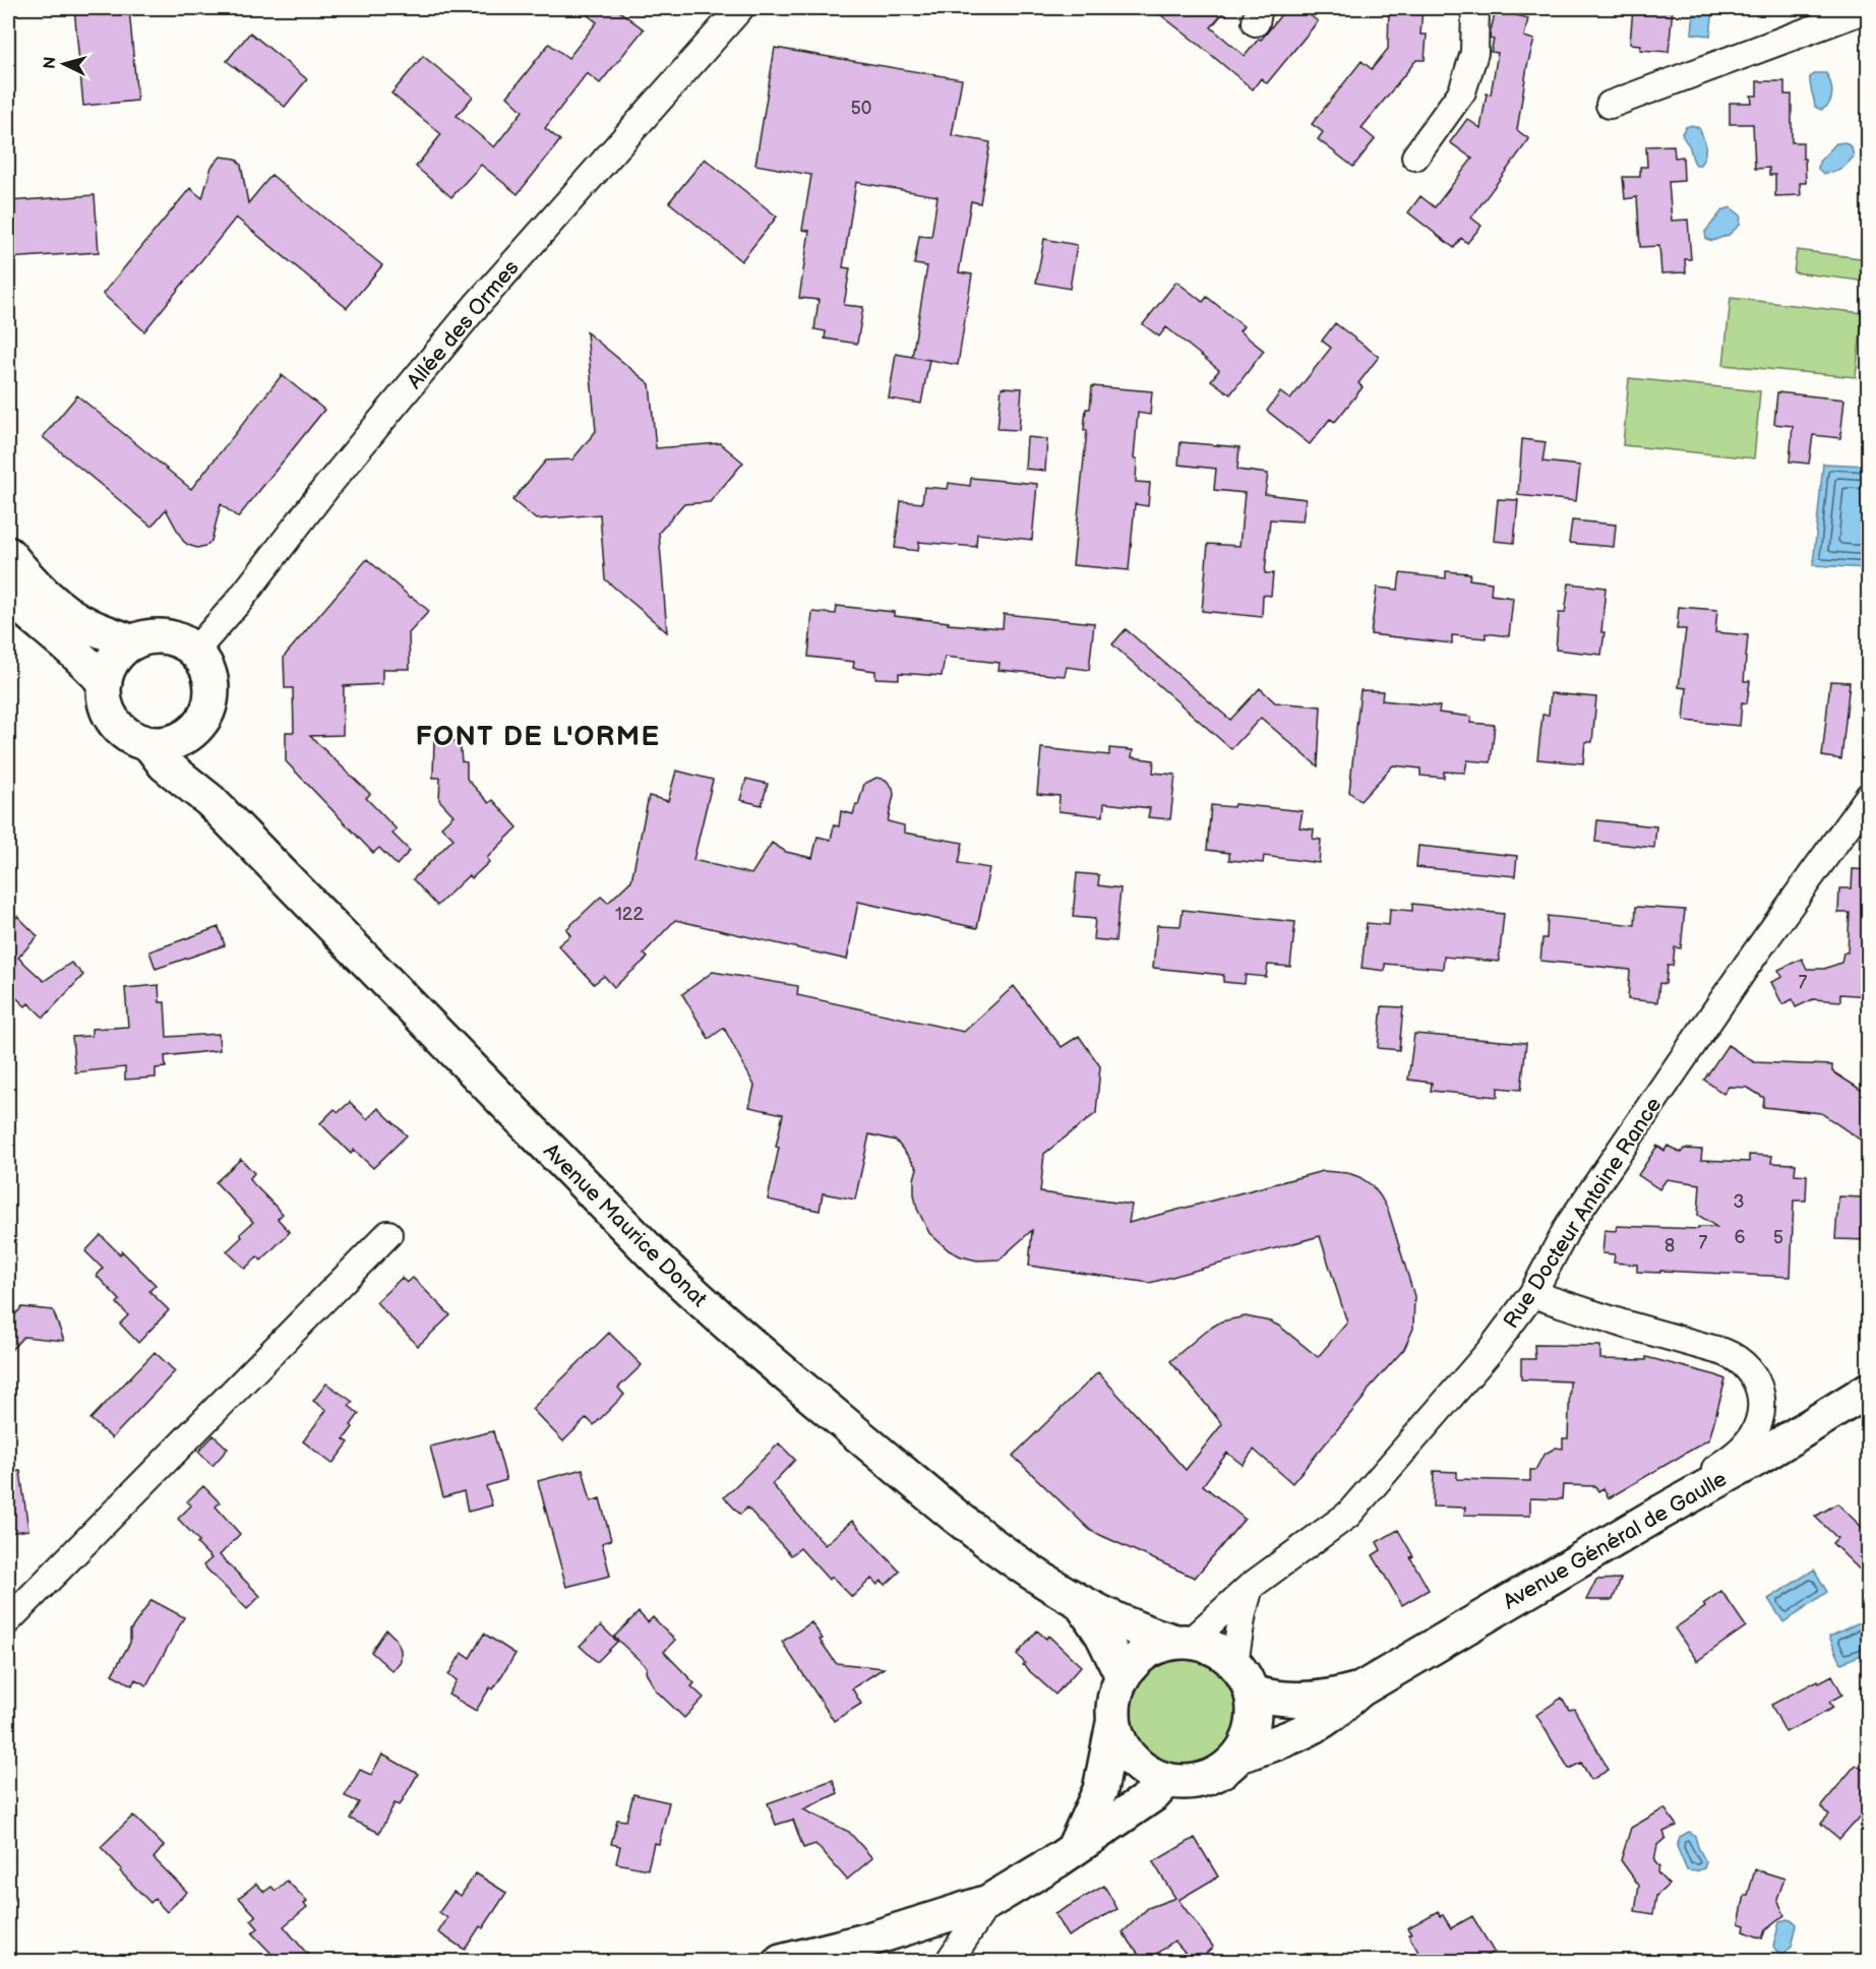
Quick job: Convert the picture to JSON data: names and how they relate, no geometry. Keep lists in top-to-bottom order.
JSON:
{
  "streets": {
    "main road": ["Avenue Maurice Donat", "Avenue Général de Gaulle"],
    "street": ["Allée des Ormes", "Rue Docteur Antoine Rance"]
  },
  "crossings": [
    ["Allée des Ormes", "Avenue Maurice Donat"],
    ["Rue Docteur Antoine Rance", "Avenue Maurice Donat"],
    ["Rue Docteur Antoine Rance", "Avenue Général de Gaulle"],
    ["Avenue Maurice Donat", "Avenue Général de Gaulle"]
  ],
  "districts": ["FONT DE L'ORME"],
  "house_numbers": [
    "50",
    "122",
    "7",
    "3",
    "6",
    "5",
    "7",
    "8"
  ],
  "north": "left"
}
